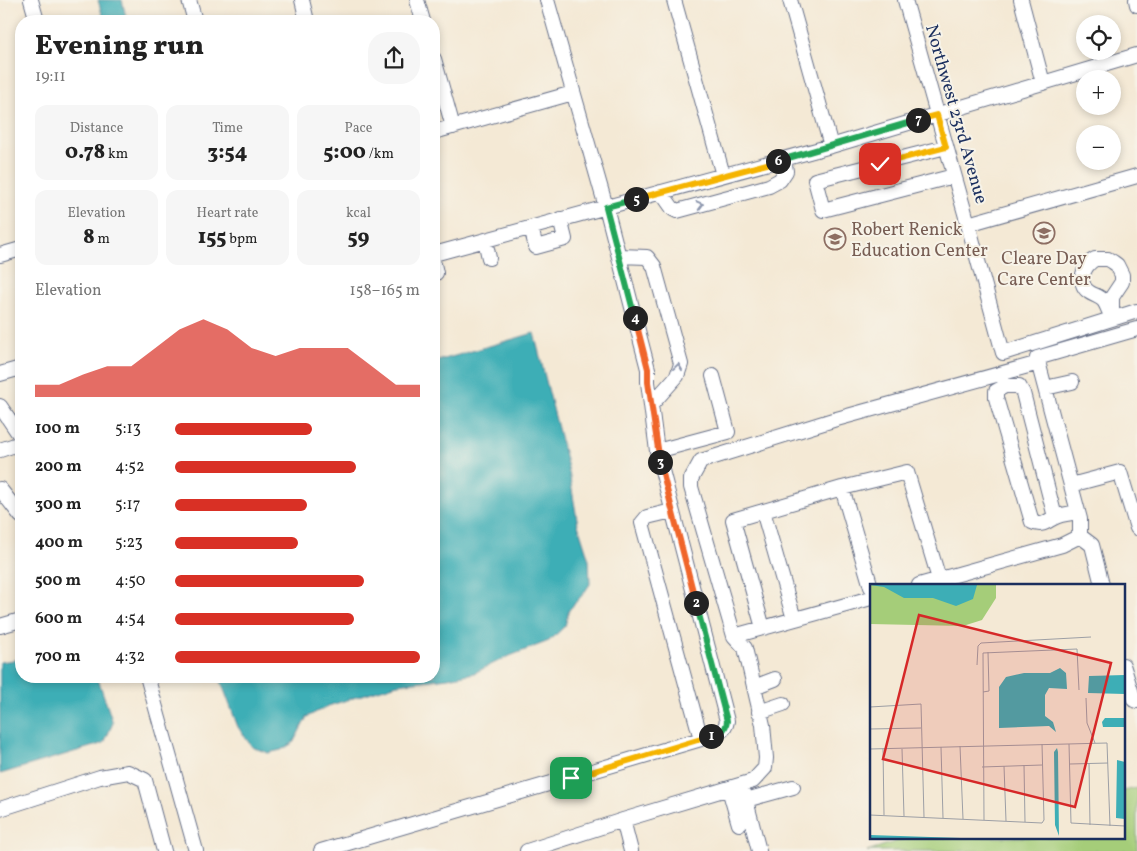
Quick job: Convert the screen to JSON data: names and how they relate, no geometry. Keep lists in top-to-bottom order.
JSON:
{
  "streets": {
    "street": ["Northwest 23rd Avenue"]
  },
  "places": {
    "school or university": ["Cleare Day Care Center", "Robert Renick Education Center"]
  },
  "page": {
    "map_buttons": ["+", "−"],
    "heading": ["Evening run", "19:11"],
    "stats": [
      ["Distance", "0.78 km"],
      ["Time", "3:54"],
      ["Pace", "5:00 /km"],
      ["Elevation", "8 m"],
      ["Heart rate", "155 bpm"],
      ["kcal", "59"]
    ],
    "pins": [
      "7",
      "6",
      "5",
      "4",
      "3",
      "2",
      "1"
    ],
    "chart": ["Elevation", "158–165 m"],
    "list": [
      {
        "name": "100 m",
        "note": "5:13"
      },
      {
        "name": "200 m",
        "note": "4:52"
      },
      {
        "name": "300 m",
        "note": "5:17"
      },
      {
        "name": "400 m",
        "note": "5:23"
      },
      {
        "name": "500 m",
        "note": "4:50"
      },
      {
        "name": "600 m",
        "note": "4:54"
      },
      {
        "name": "700 m",
        "note": "4:32"
      }
    ]
  }
}
